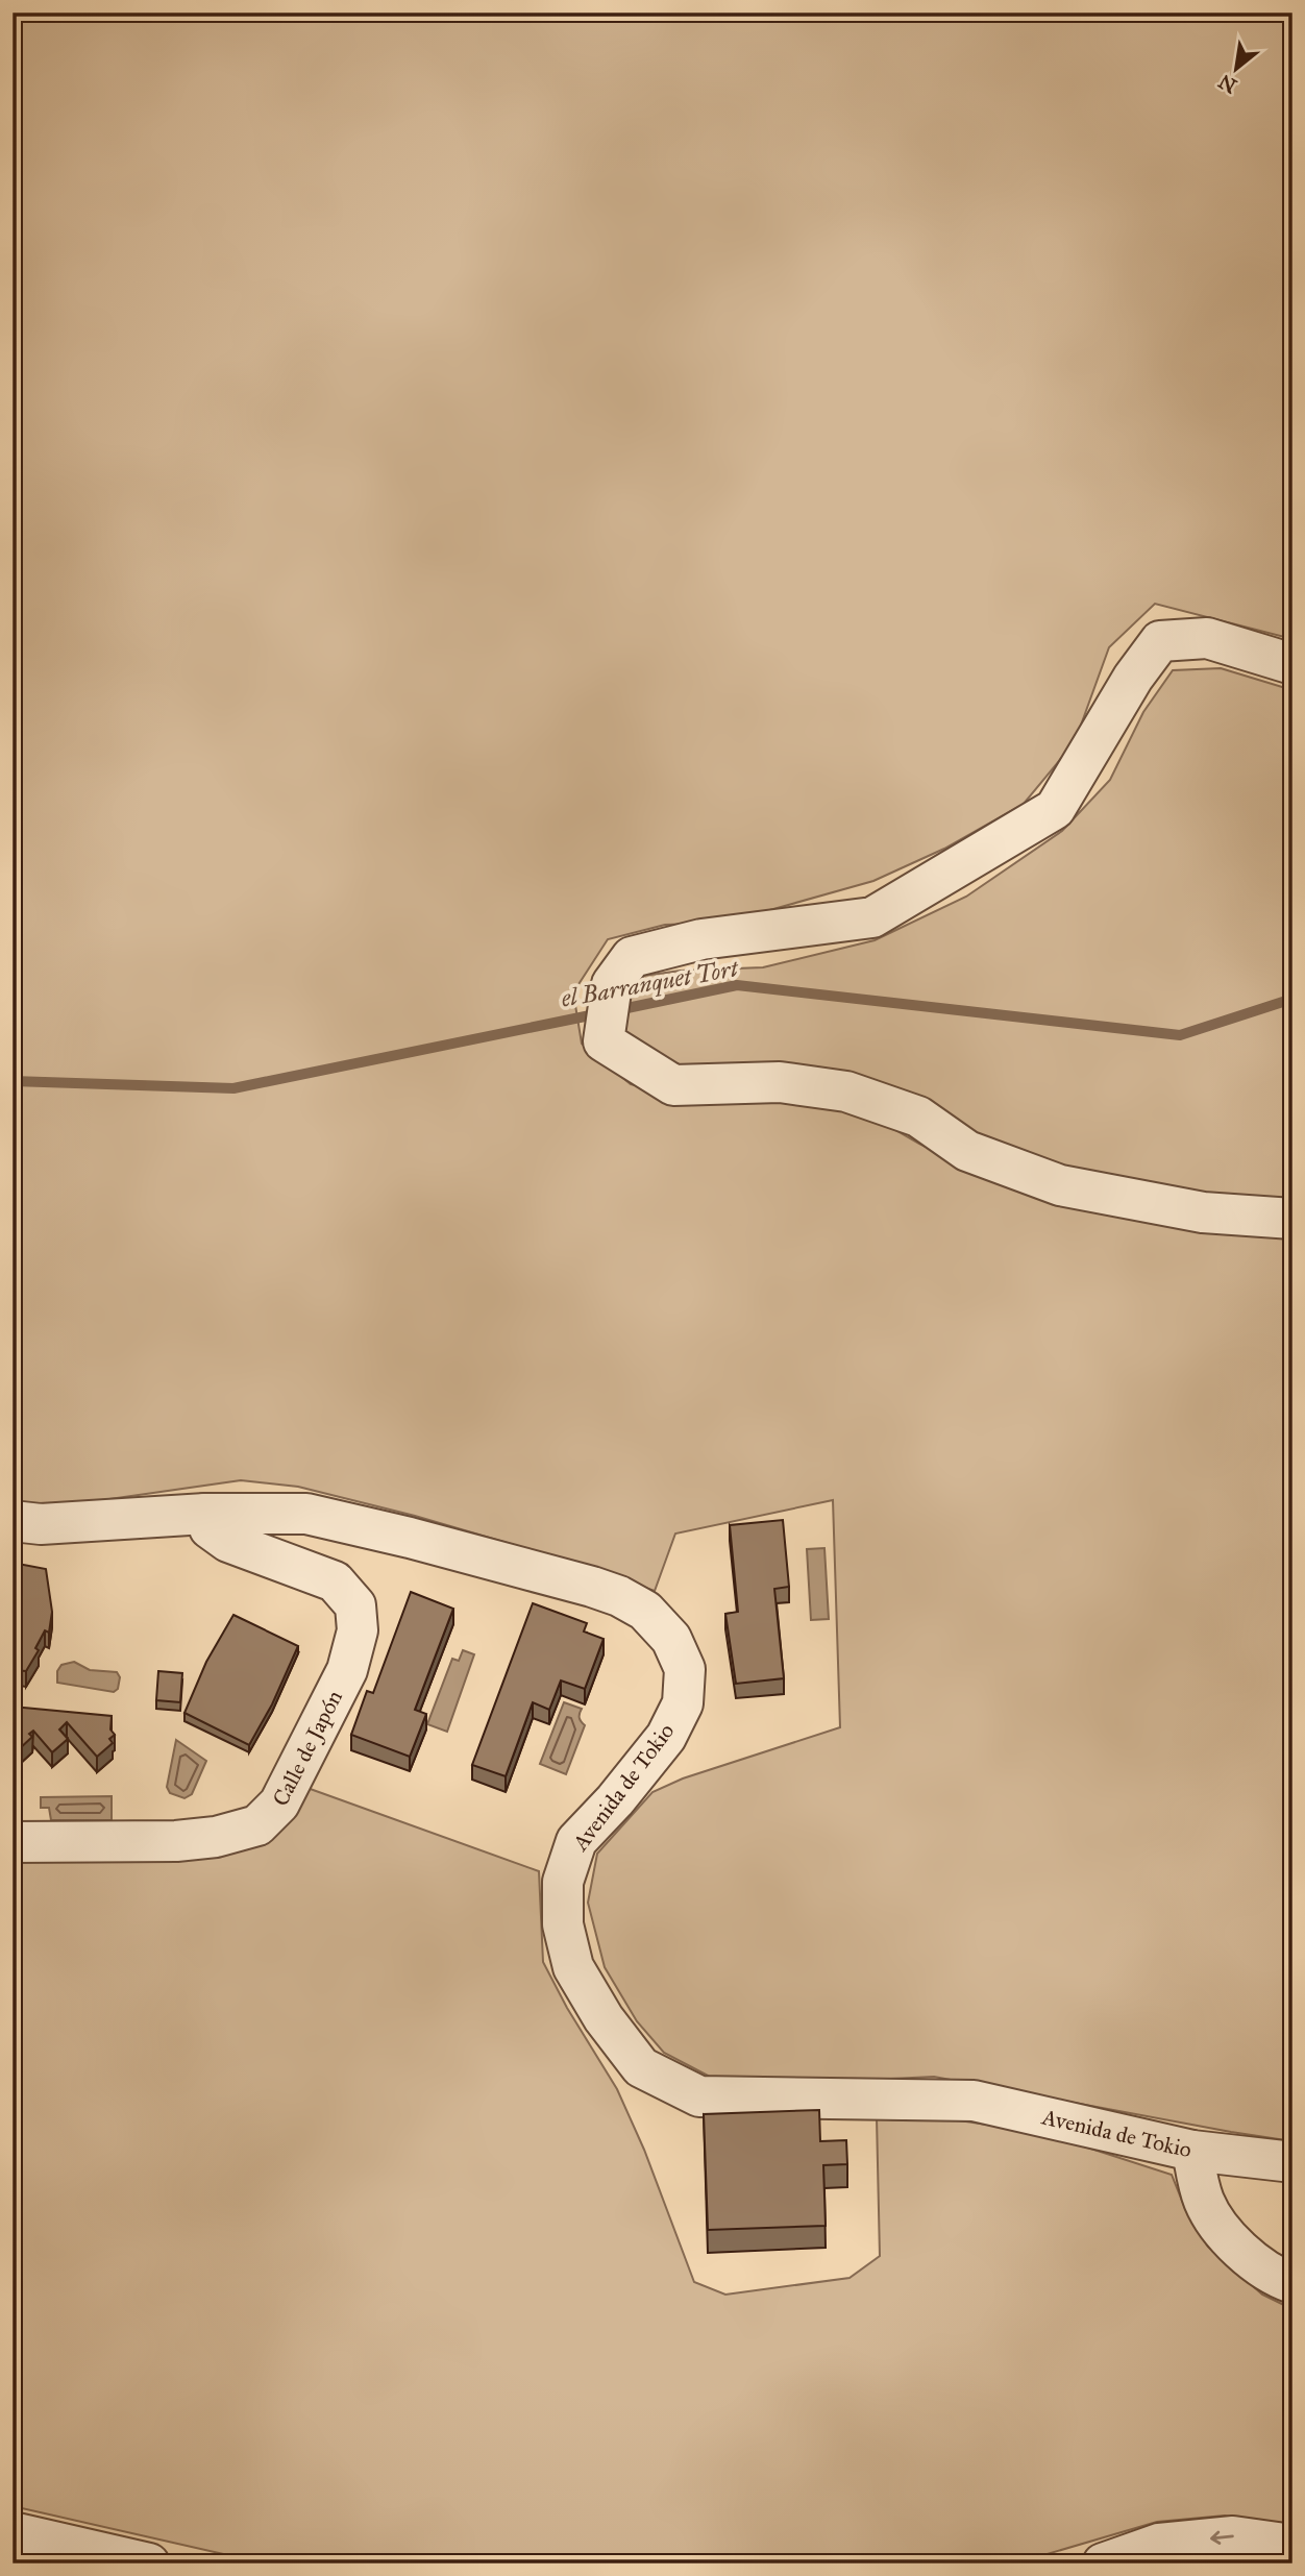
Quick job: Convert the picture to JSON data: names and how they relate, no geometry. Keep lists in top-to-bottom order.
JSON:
{
  "streets": {
    "street": ["Calle de Japón", "Avenida de Tokio"]
  },
  "crossings": [
    ["Calle de Japón", "Avenida de Tokio"]
  ],
  "water": ["el Barranquet Tort"],
  "north": "bottom left"
}
